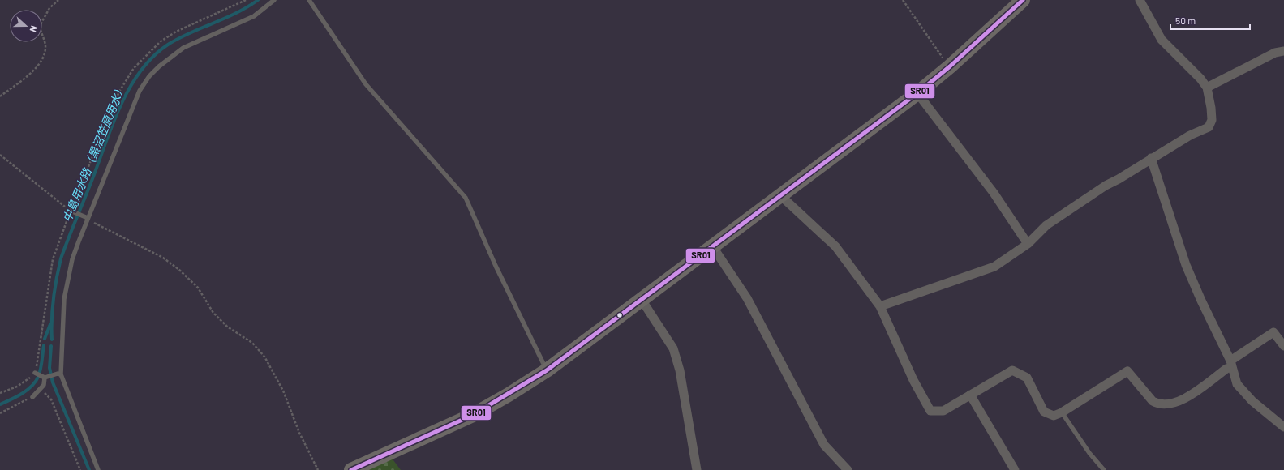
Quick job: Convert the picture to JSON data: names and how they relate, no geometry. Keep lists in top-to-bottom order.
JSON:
{
  "water": ["中島用水路（黒沼笠原用水）"],
  "lines": ["transit line SR01"],
  "scale_bar": "50 m",
  "north": "right"
}
